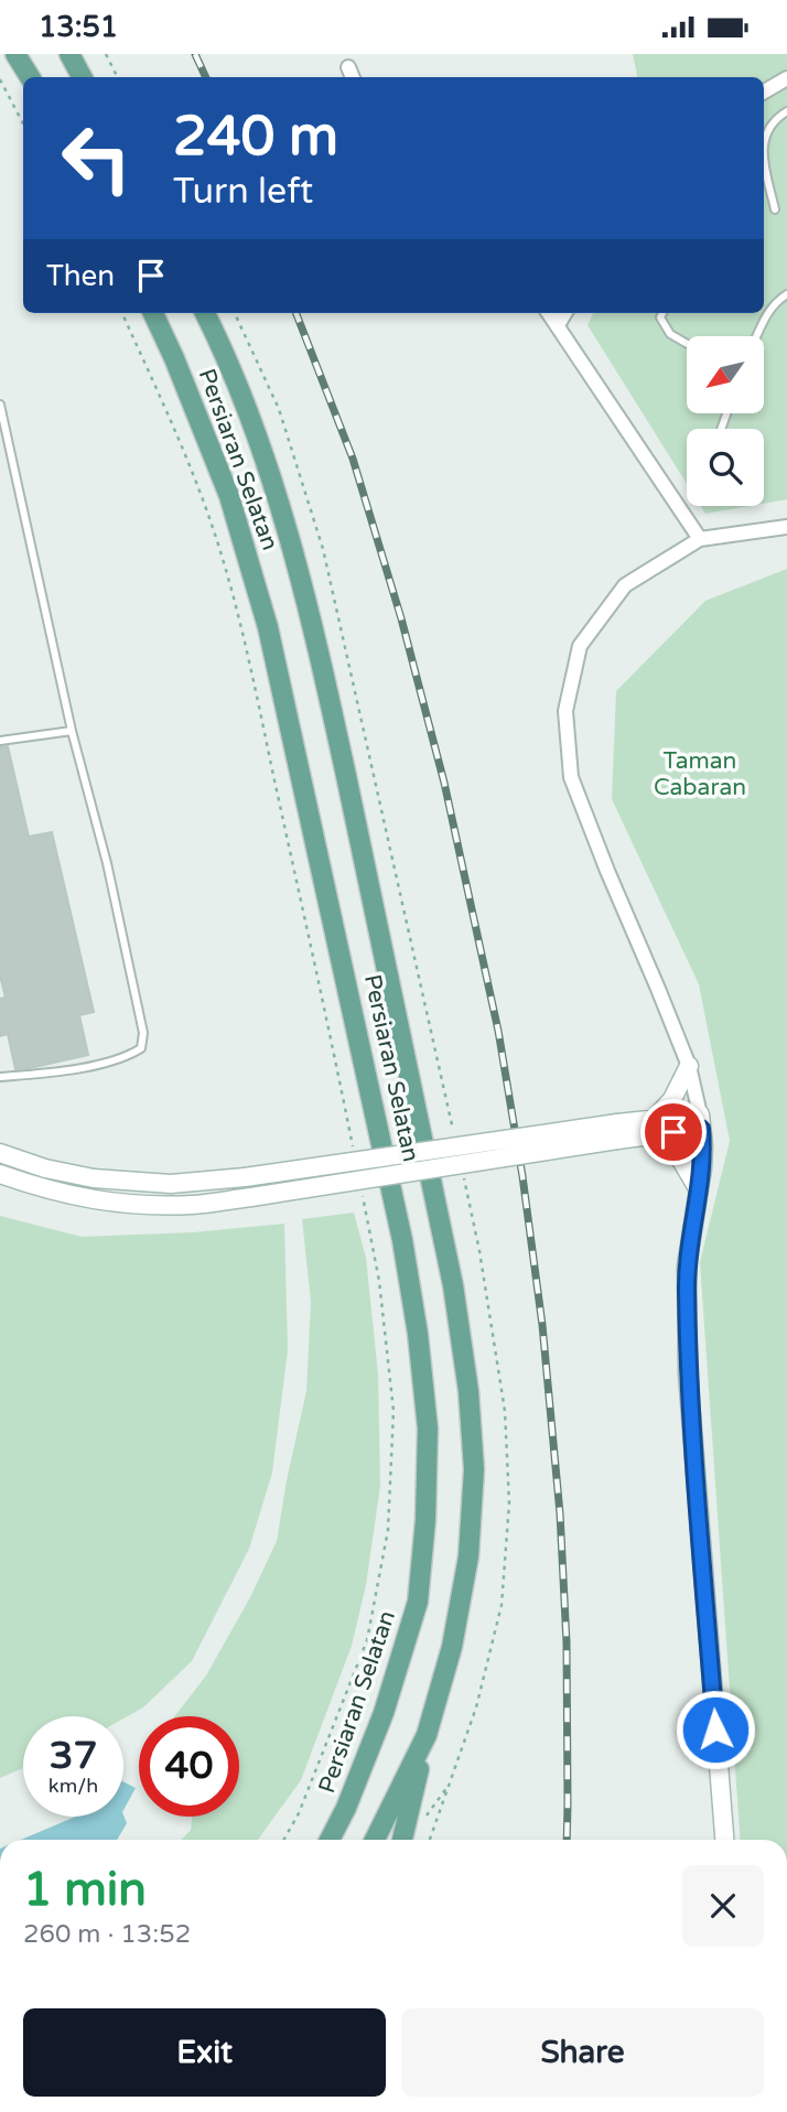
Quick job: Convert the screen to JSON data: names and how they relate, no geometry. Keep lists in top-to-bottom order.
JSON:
{
  "streets": {
    "main road": ["Persiaran Selatan"]
  },
  "parks": ["Taman Cabaran"],
  "north": "bottom left",
  "page": {
    "status": "13:51",
    "turn": ["240 m", "Turn left"],
    "then": "Then",
    "speed": "37 km/h",
    "limit": "40",
    "heading": ["1 min", "260 m · 13:52"],
    "buttons": ["Exit", "Share"]
  }
}
